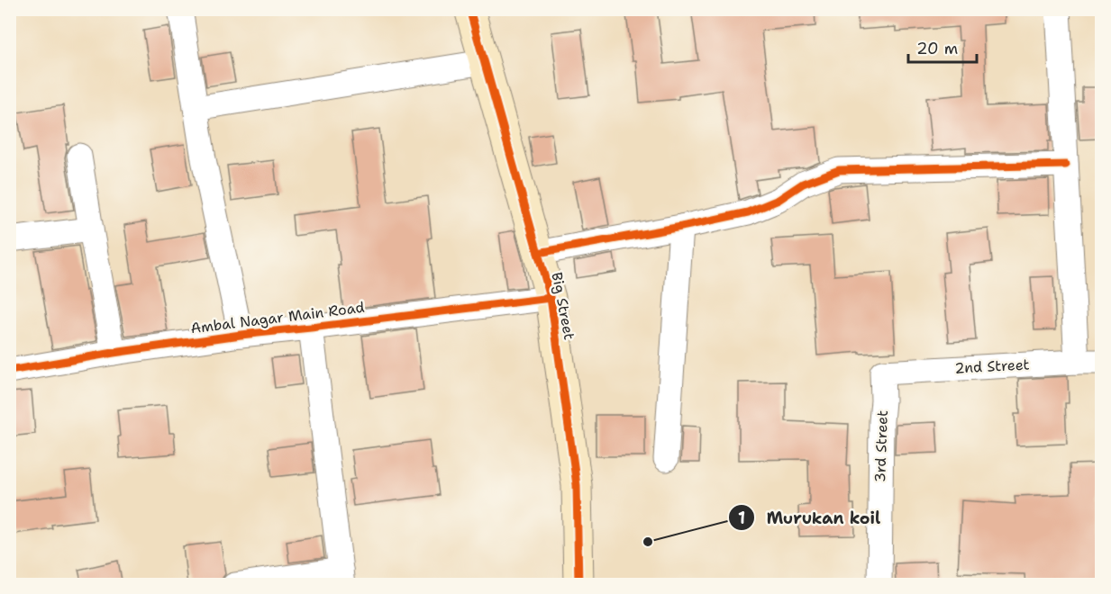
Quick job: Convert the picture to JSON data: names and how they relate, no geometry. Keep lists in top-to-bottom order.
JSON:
{
  "streets": {
    "street": [
      "Big Street",
      "Ambal Nagar Main Road",
      "2nd Street",
      "3rd Street"
    ]
  },
  "crossings": [
    ["Big Street", "Ambal Nagar Main Road"],
    ["2nd Street", "3rd Street"]
  ],
  "places": ["Murukan koil"],
  "scale_bar": "20 m"
}
